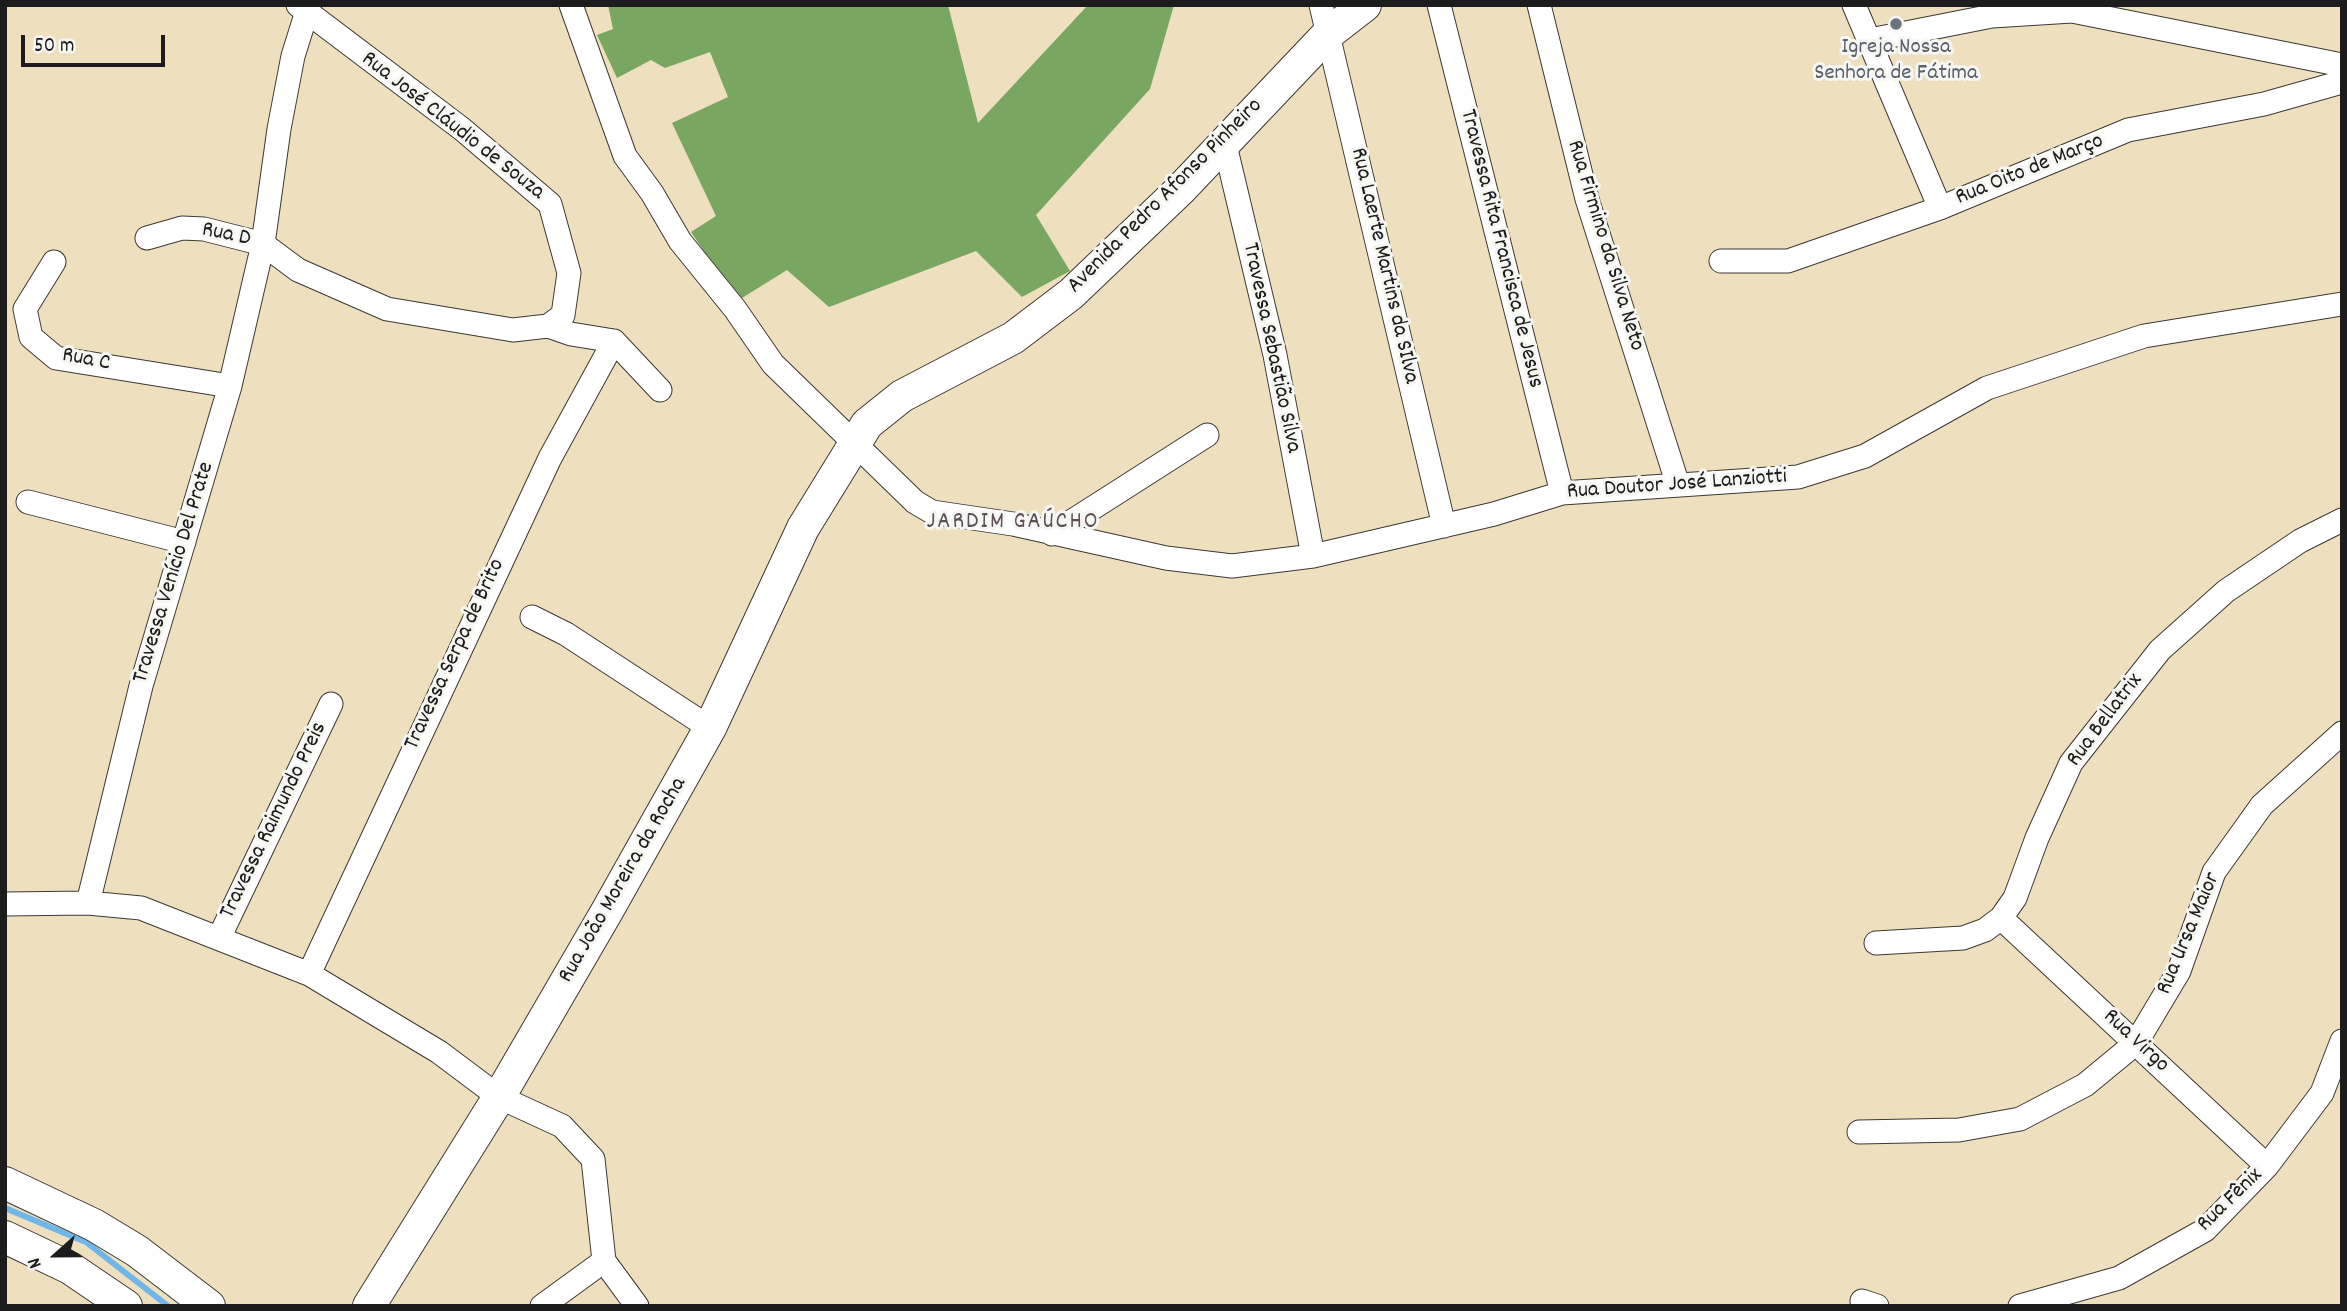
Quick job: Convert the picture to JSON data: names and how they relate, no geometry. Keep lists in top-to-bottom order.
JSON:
{
  "streets": {
    "street": [
      "Rua José Cláudio de Souza",
      "Rua Oito de Março",
      "Avenida Pedro Afonso Pinheiro",
      "Rua D",
      "Rua Firmino da Silva Neto",
      "Travessa Rita Francisca de Jesus",
      "Rua Laerte Martins da SIlva",
      "Travessa Sebastião Silva",
      "Rua C",
      "Rua Doutor José Lanziotti",
      "Travessa Venício Del Prate",
      "Travessa Serpa de Brito",
      "Rua Bellatrix",
      "Travessa Raimundo Preis",
      "Rua João Moreira da Rocha",
      "Rua Ursa Maior",
      "Rua Virgo",
      "Rua Fênix"
    ]
  },
  "crossings": [
    ["Avenida Pedro Afonso Pinheiro", "Rua Laerte Martins da SIlva"],
    ["Avenida Pedro Afonso Pinheiro", "Travessa Sebastião Silva"],
    ["Avenida Pedro Afonso Pinheiro", "Rua Doutor José Lanziotti"],
    ["Avenida Pedro Afonso Pinheiro", "Rua João Moreira da Rocha"],
    ["Rua D", "Travessa Venício Del Prate"],
    ["Rua Firmino da Silva Neto", "Rua Doutor José Lanziotti"],
    ["Travessa Rita Francisca de Jesus", "Rua Doutor José Lanziotti"],
    ["Rua Laerte Martins da SIlva", "Rua Doutor José Lanziotti"],
    ["Travessa Sebastião Silva", "Rua Doutor José Lanziotti"],
    ["Rua C", "Travessa Venício Del Prate"],
    ["Rua Doutor José Lanziotti", "Rua João Moreira da Rocha"],
    ["Rua Bellatrix", "Rua Virgo"],
    ["Rua Ursa Maior", "Rua Virgo"],
    ["Rua Virgo", "Rua Fênix"]
  ],
  "districts": ["JARDIM GAÚCHO"],
  "places": ["Igreja Nossa Senhora de Fátima"],
  "scale_bar": "50 m",
  "north": "left"
}
